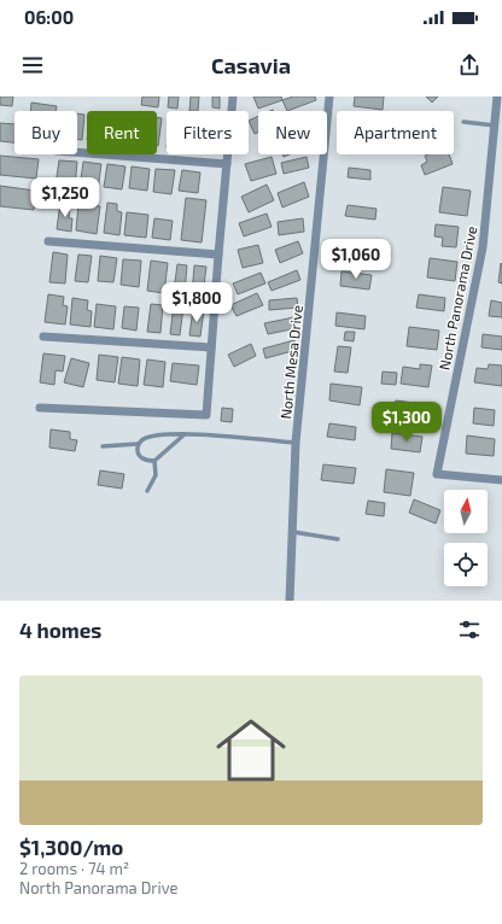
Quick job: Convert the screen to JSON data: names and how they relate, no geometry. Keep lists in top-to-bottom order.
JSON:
{
  "streets": {
    "street": ["North Panorama Drive", "North Mesa Drive"]
  },
  "north": "top",
  "page": {
    "status": "06:00",
    "header": "Casavia",
    "chip": [
      "Buy",
      "Rent",
      "Filters",
      "New",
      "Apartment"
    ],
    "price": [
      "$1,250",
      "$1,060",
      "$1,800",
      "$1,300"
    ],
    "heading": "4 homes",
    "list": [
      {
        "name": "$1,300/mo",
        "note": "2 rooms · 74 m² · North Panorama Drive"
      }
    ]
  }
}
